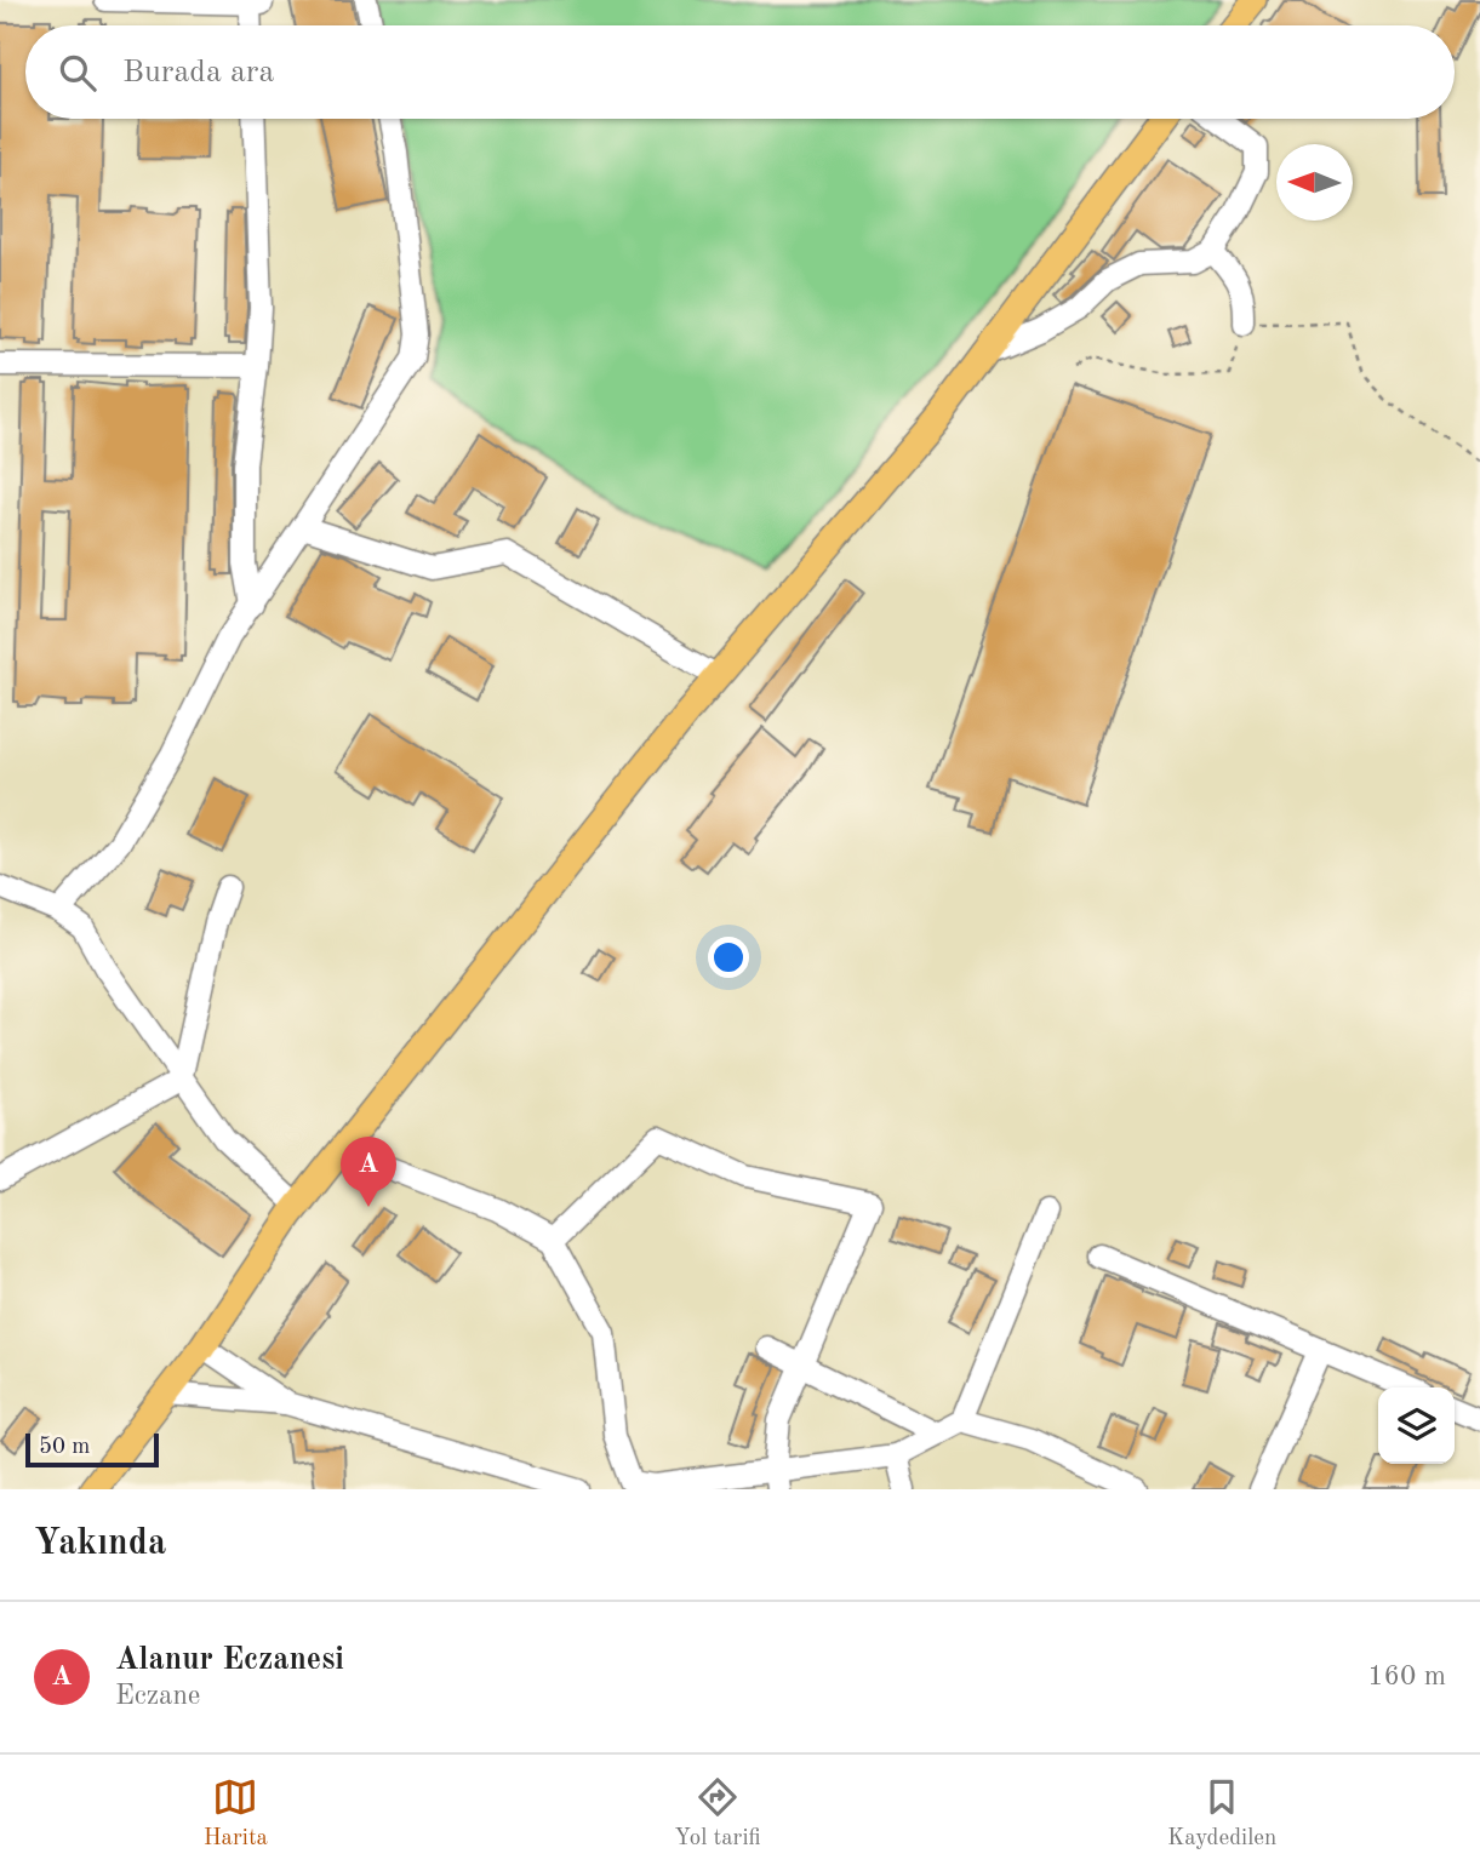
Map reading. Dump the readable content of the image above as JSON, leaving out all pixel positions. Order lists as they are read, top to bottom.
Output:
{
  "scale_bar": "50 m",
  "north": "left",
  "page": {
    "search": "Burada ara",
    "pins": "A",
    "scale": "50 m",
    "heading": "Yakında",
    "list": [
      {
        "mark": "A",
        "name": "Alanur Eczanesi",
        "note": "Eczane",
        "value": "160 m"
      }
    ],
    "nav": ["Harita", "Yol tarifi", "Kaydedilen"]
  }
}
